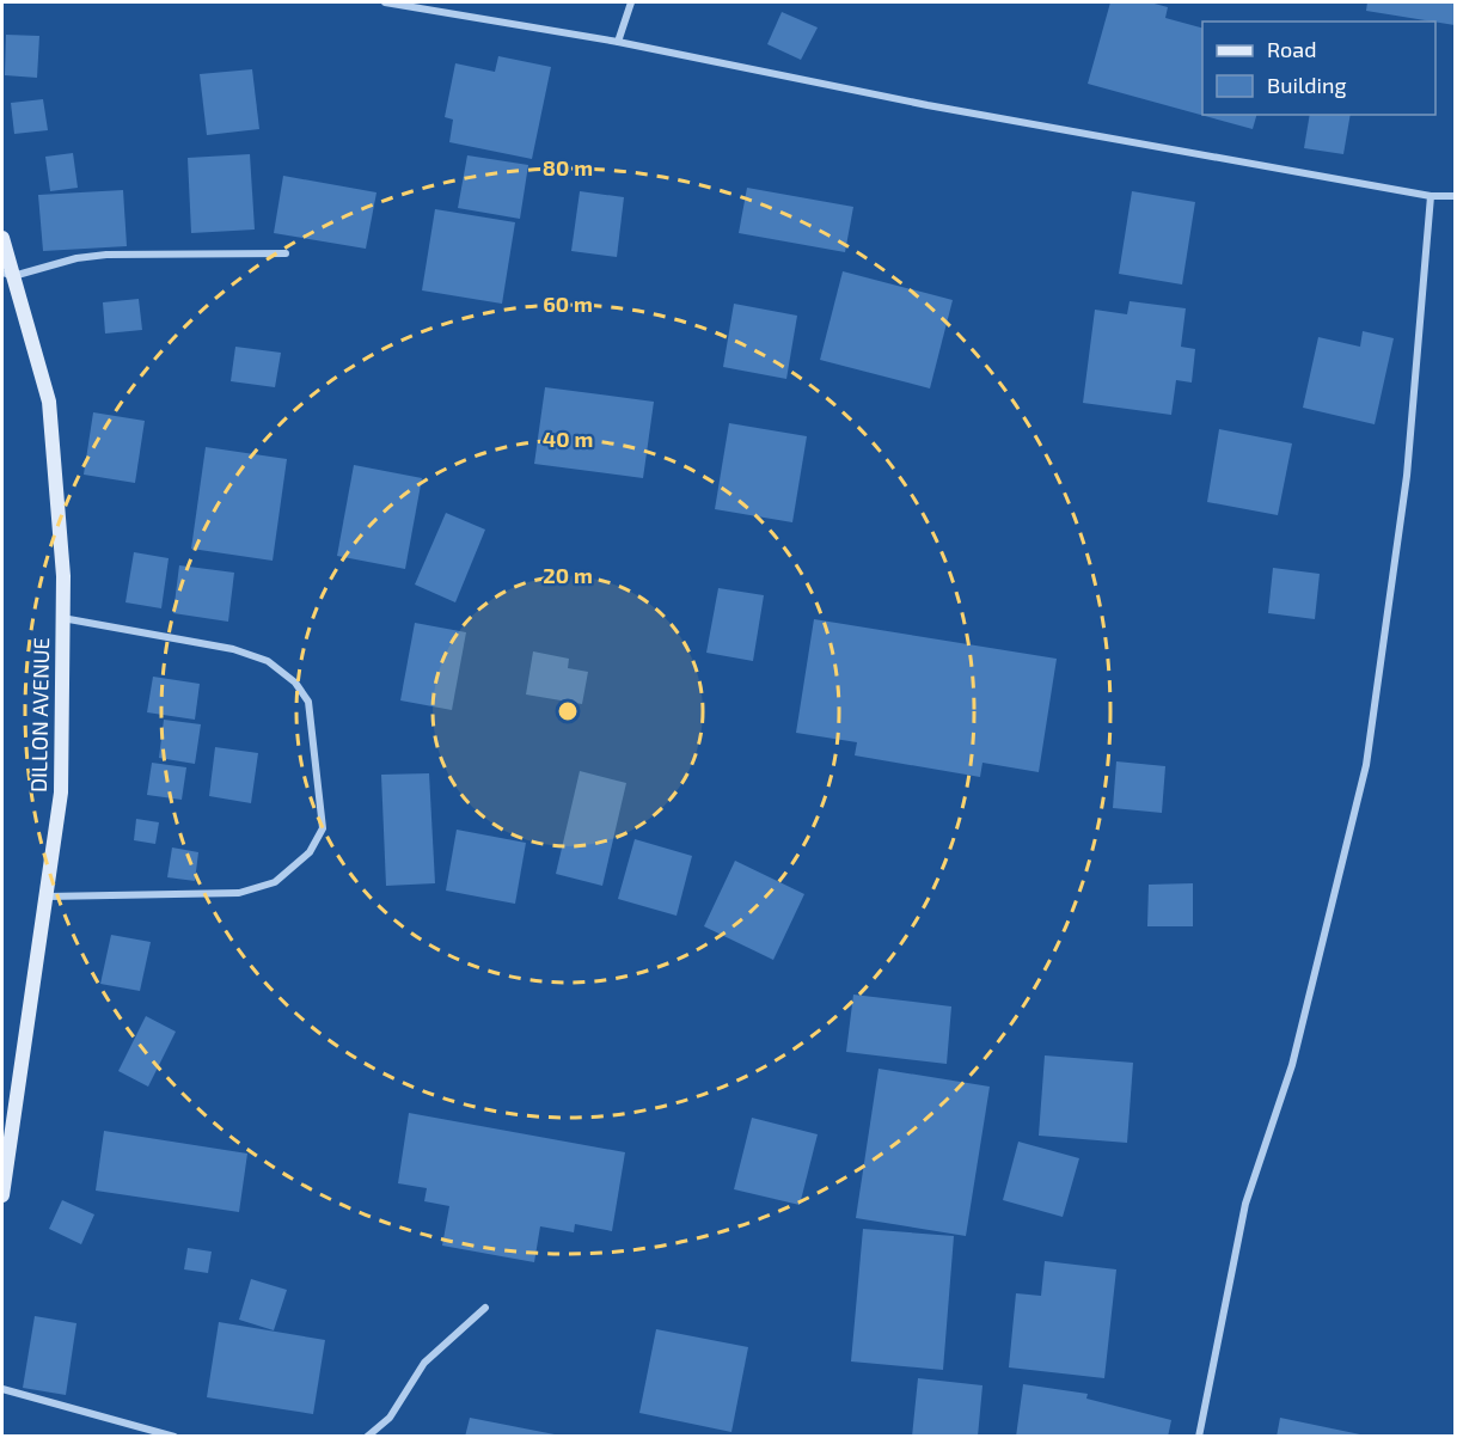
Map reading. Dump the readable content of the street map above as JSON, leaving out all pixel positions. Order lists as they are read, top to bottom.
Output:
{
  "streets": {
    "street": ["DILLON AVENUE"]
  },
  "legend": ["Road", "Building"],
  "rings": [
    "80 m",
    "60 m",
    "40 m",
    "20 m"
  ]
}
